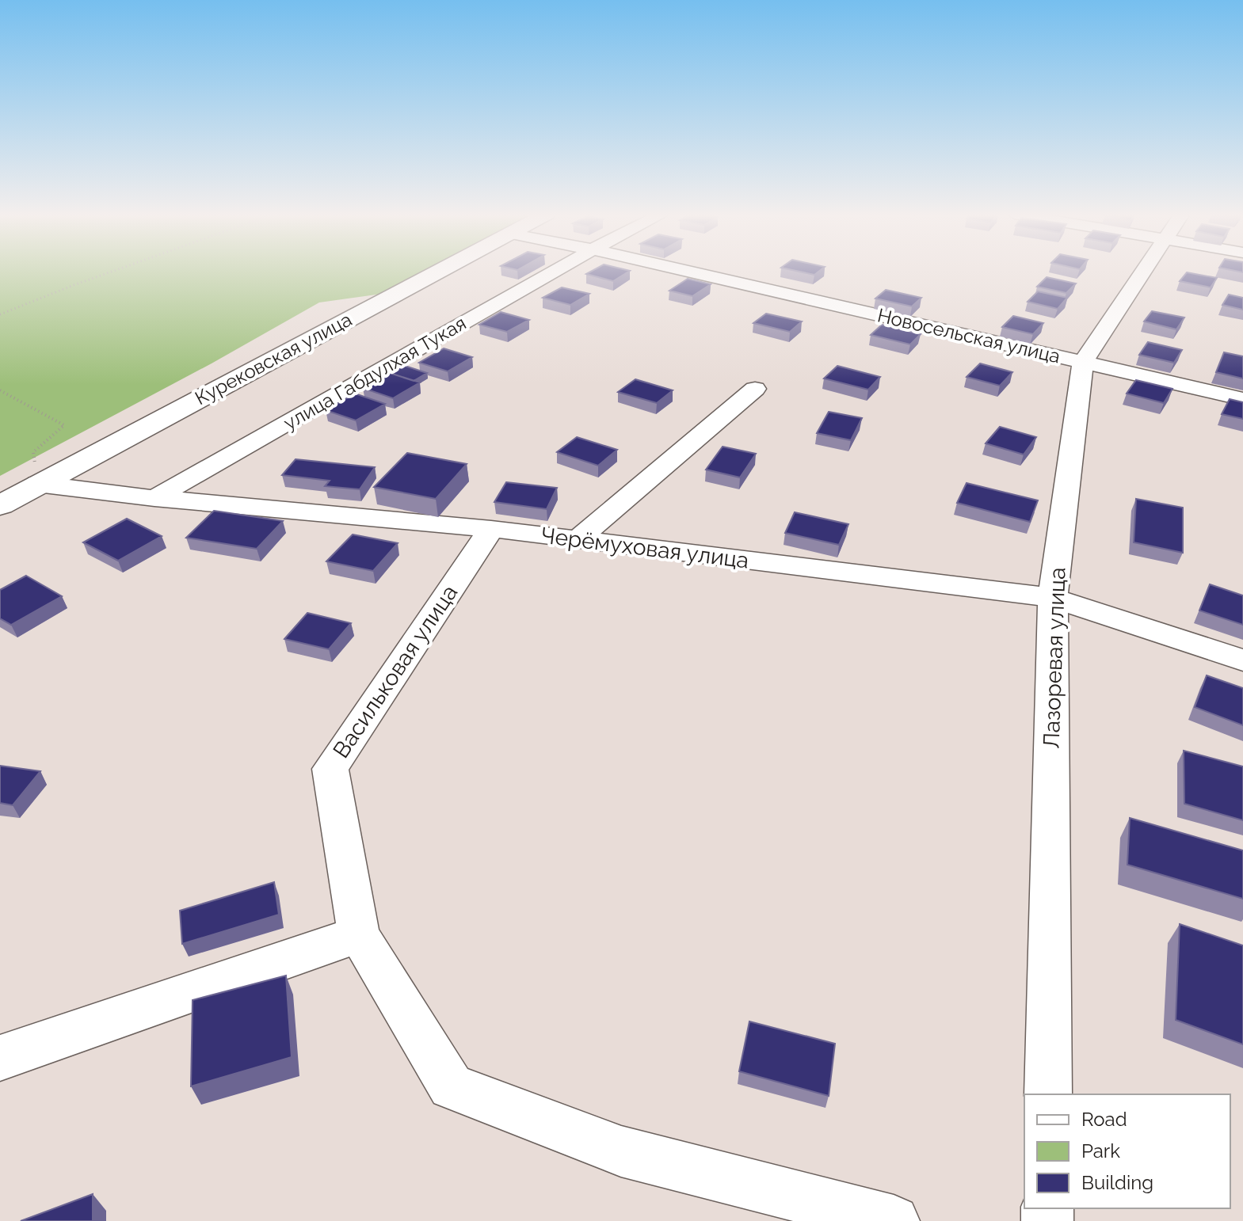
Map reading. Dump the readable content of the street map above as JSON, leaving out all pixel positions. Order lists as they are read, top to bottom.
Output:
{
  "streets": {
    "street": [
      "Новосельская улица",
      "Курековская улица",
      "улица Габдулхая Тукая",
      "Черёмуховая улица",
      "Лазоревая улица",
      "Васильковая улица"
    ]
  },
  "crossings": [
    ["Новосельская улица", "Лазоревая улица"],
    ["Курековская улица", "Черёмуховая улица"],
    ["улица Габдулхая Тукая", "Черёмуховая улица"],
    ["Черёмуховая улица", "Лазоревая улица"],
    ["Черёмуховая улица", "Васильковая улица"]
  ],
  "legend": ["Road", "Park", "Building"]
}
